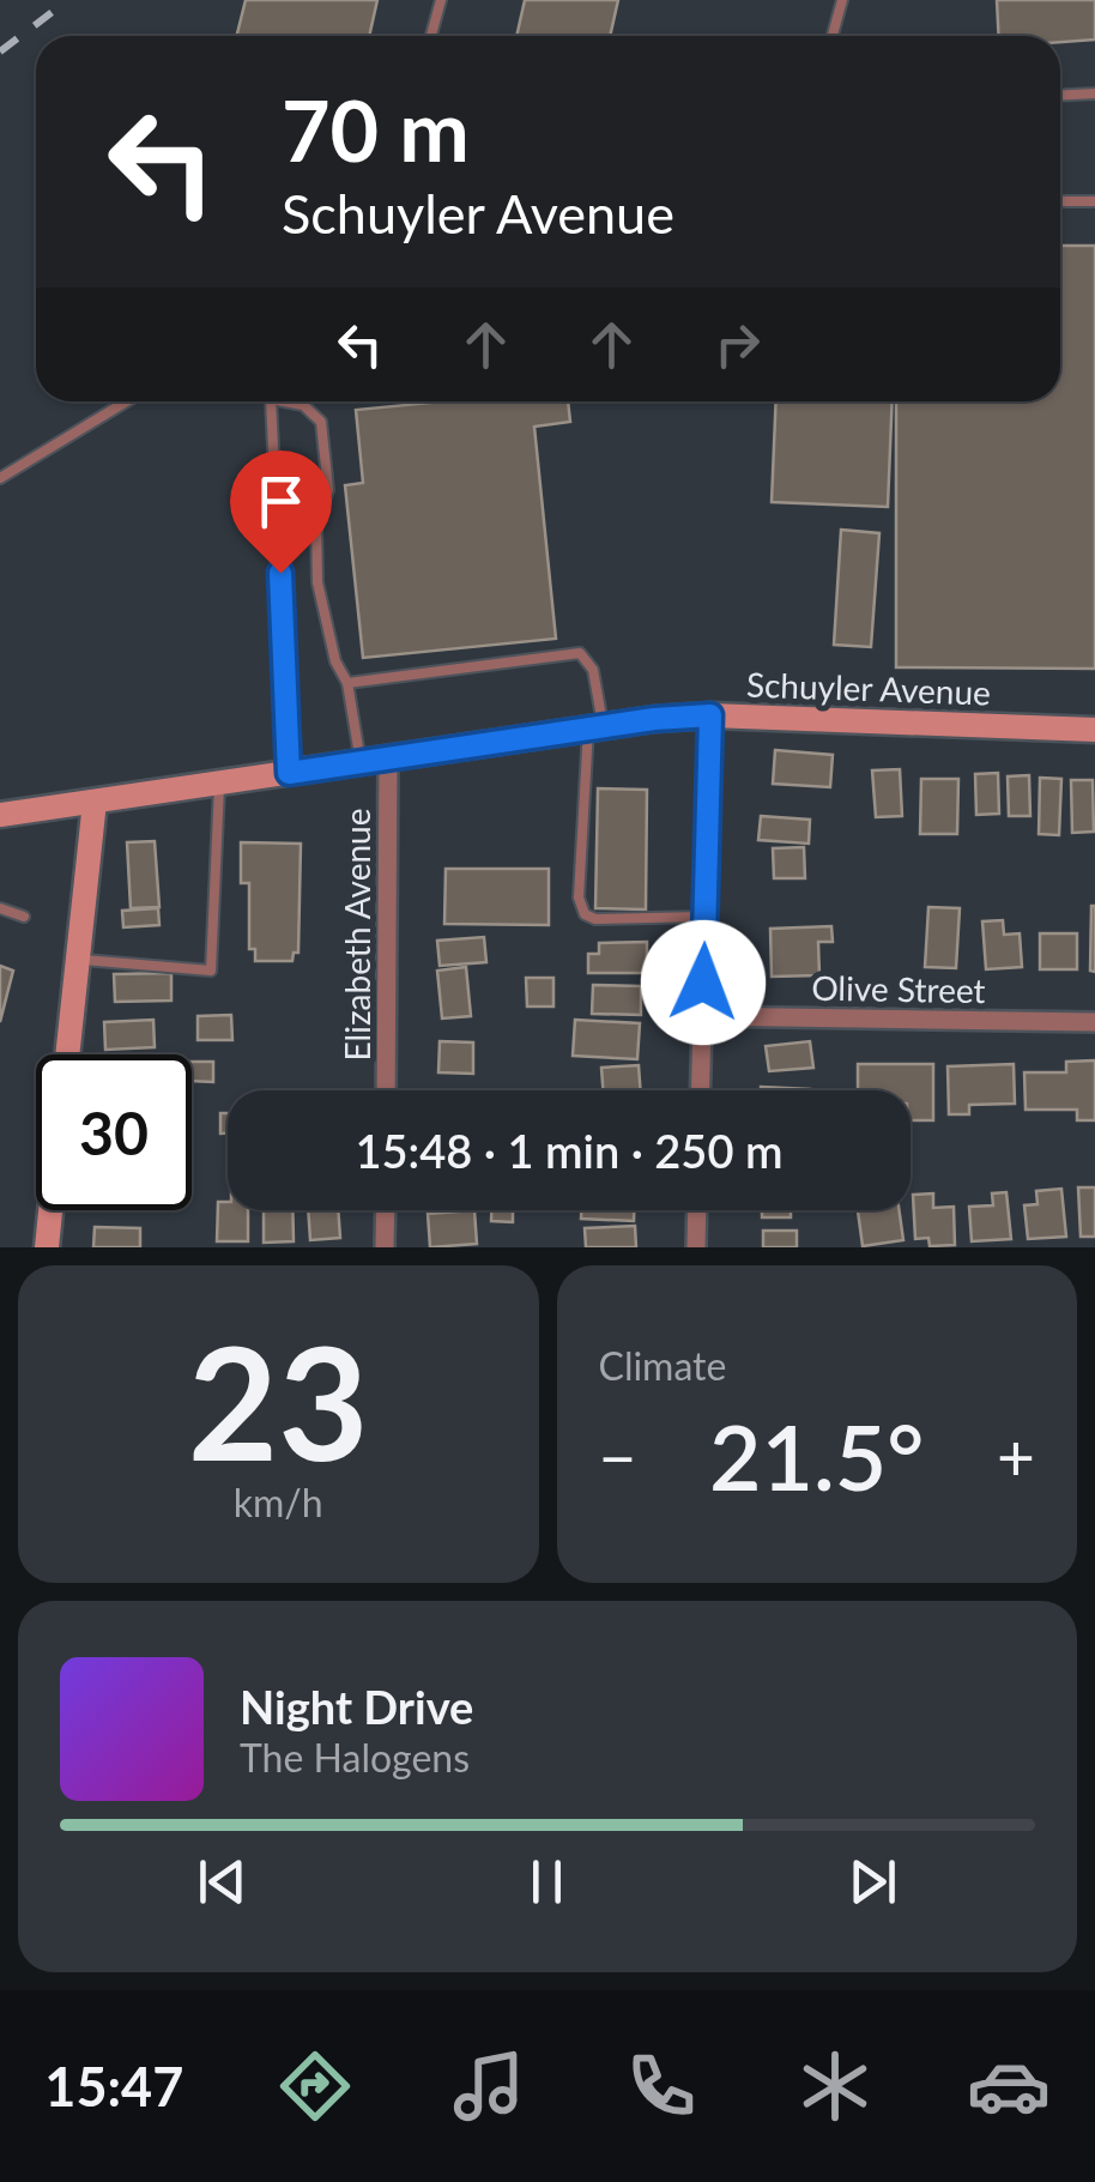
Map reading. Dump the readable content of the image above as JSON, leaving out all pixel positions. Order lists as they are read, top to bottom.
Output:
{
  "streets": {
    "street": ["Schuyler Avenue", "Elizabeth Avenue", "Olive Street"]
  },
  "crossings": [
    ["Schuyler Avenue", "Elizabeth Avenue"]
  ],
  "page": {
    "turn": ["70 m", "Schuyler Avenue"],
    "limit": "30",
    "trip": "15:48 · 1 min · 250 m",
    "tile": [
      ["23", "km/h"],
      "Climate"
    ],
    "heat": ["−", "21.5°", "+"],
    "song": ["Night Drive", "The Halogens"],
    "tabs": "15:47"
  }
}
